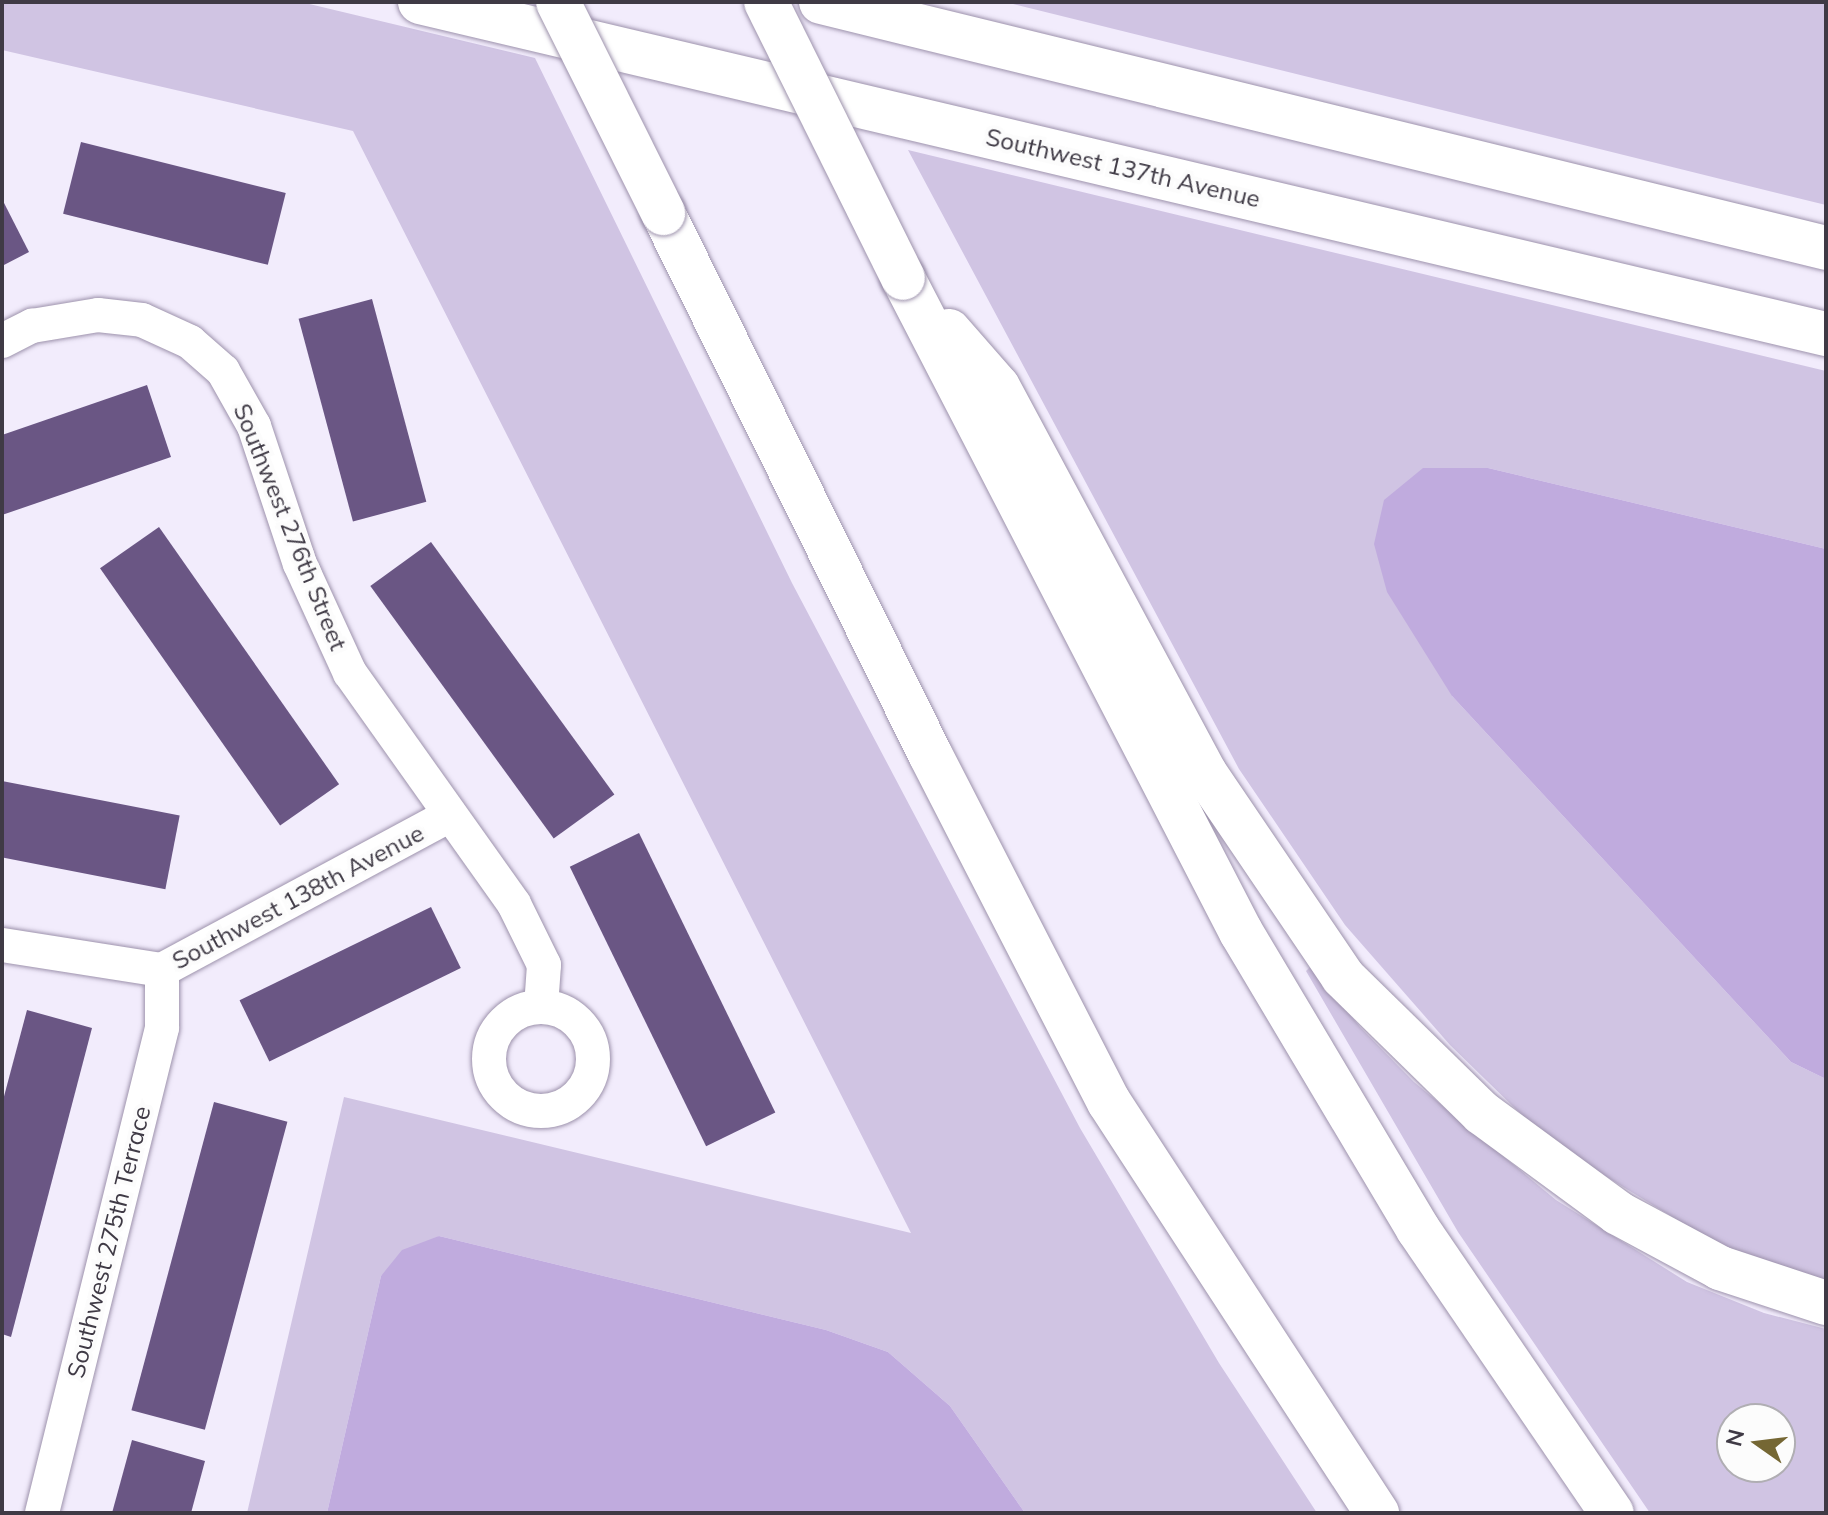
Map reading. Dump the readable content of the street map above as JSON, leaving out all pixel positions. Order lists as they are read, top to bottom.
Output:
{
  "streets": {
    "main road": ["Southwest 137th Avenue"],
    "street": ["Southwest 276th Street", "Southwest 138th Avenue", "Southwest 275th Terrace"]
  },
  "crossings": [
    ["Southwest 276th Street", "Southwest 138th Avenue"],
    ["Southwest 138th Avenue", "Southwest 275th Terrace"]
  ],
  "north": "left"
}
